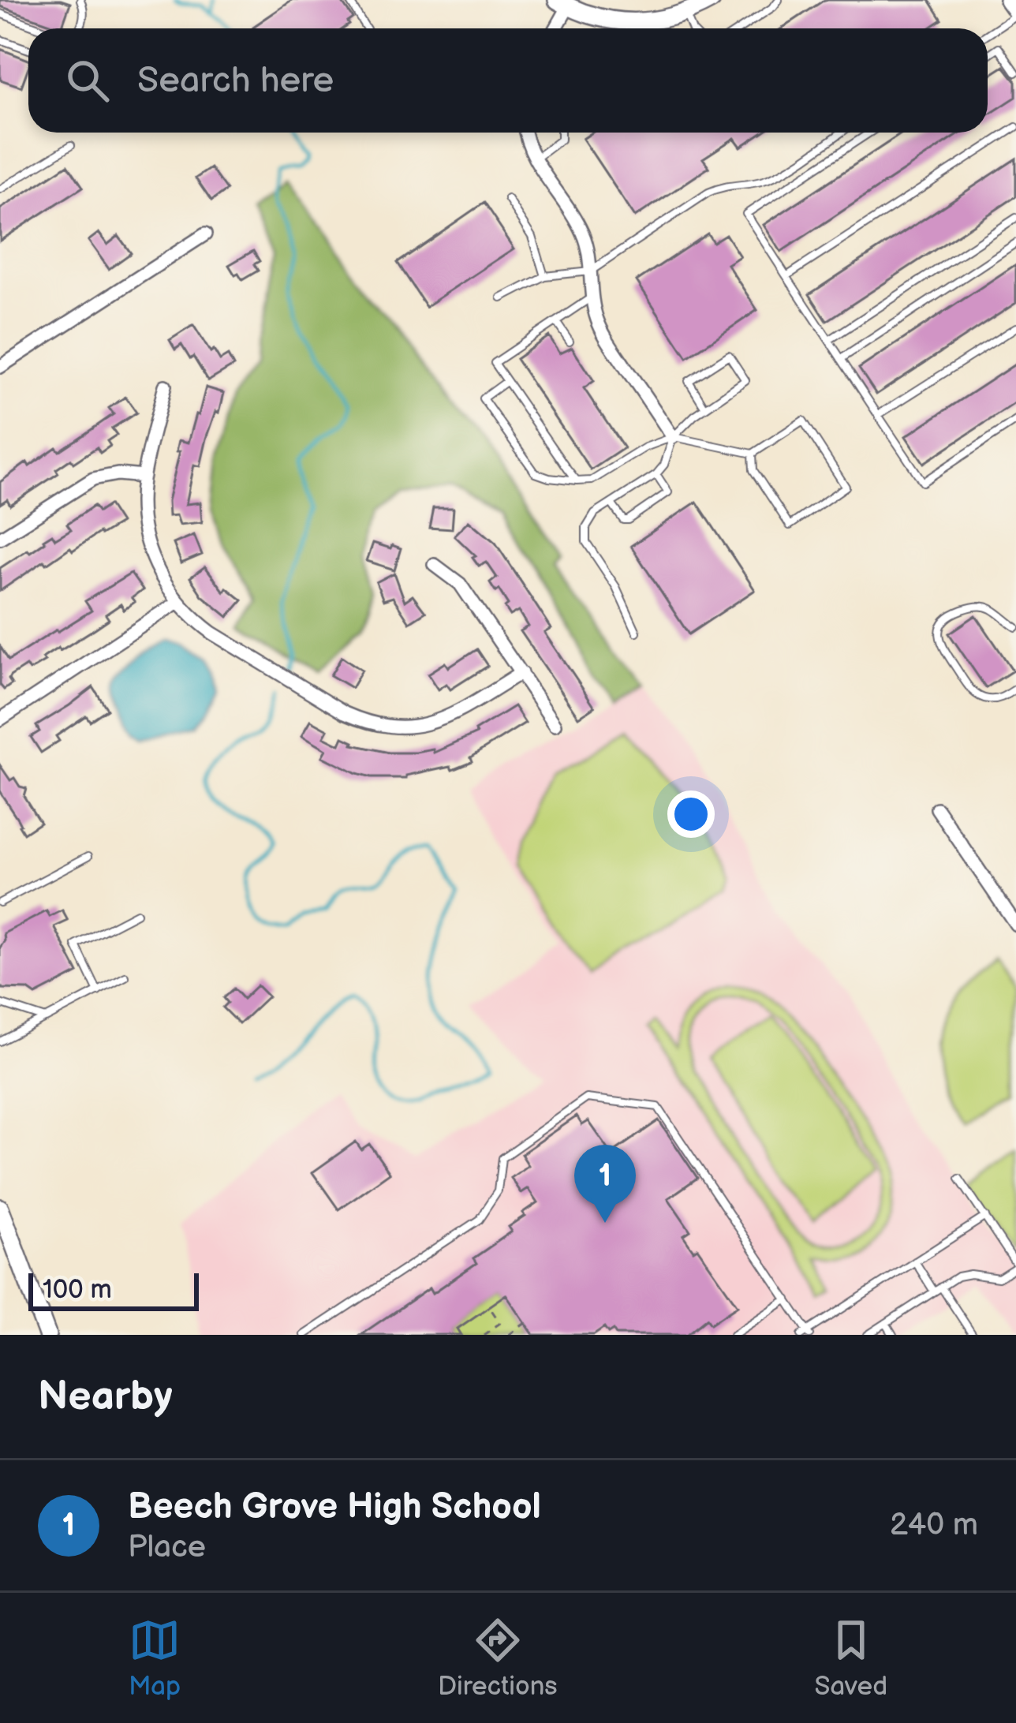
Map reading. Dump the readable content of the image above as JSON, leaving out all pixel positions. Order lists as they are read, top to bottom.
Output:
{
  "scale_bar": "100 m",
  "page": {
    "search": "Search here",
    "pins": "1",
    "scale": "100 m",
    "heading": "Nearby",
    "list": [
      {
        "mark": "1",
        "name": "Beech Grove High School",
        "note": "Place",
        "value": "240 m"
      }
    ],
    "nav": ["Map", "Directions", "Saved"]
  }
}
